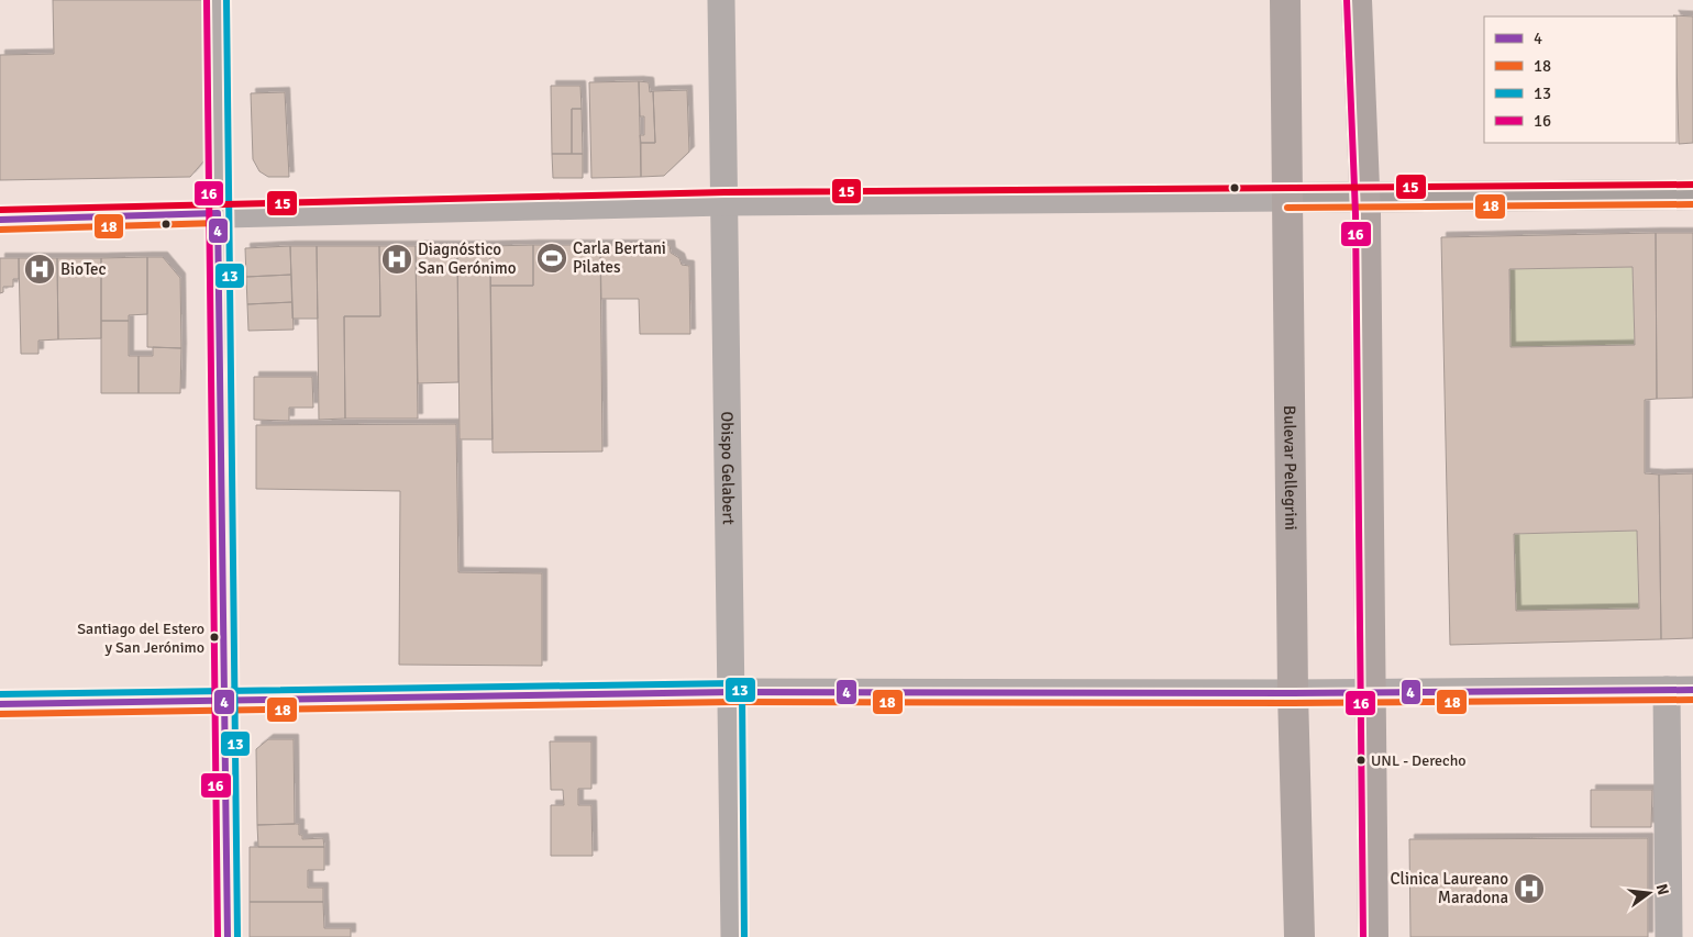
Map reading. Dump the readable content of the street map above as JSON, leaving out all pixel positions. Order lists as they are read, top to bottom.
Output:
{
  "streets": {
    "main road": ["Bulevar Pellegrini"],
    "street": ["Obispo Gelabert"]
  },
  "places": {
    "sports": ["Carla Bertani Pilates"],
    "hospital": ["Diagnóstico San Gerónimo", "BioTec", "Clinica Laureano Maradona"],
    "other": ["Santiago del Estero y San Jerónimo", "UNL - Derecho"]
  },
  "lines": [
    "transit line 13",
    "transit line 16",
    "transit line 15",
    "transit line 18",
    "transit line 4"
  ],
  "legend": [
    "4",
    "18",
    "13",
    "16"
  ],
  "north": "right"
}
